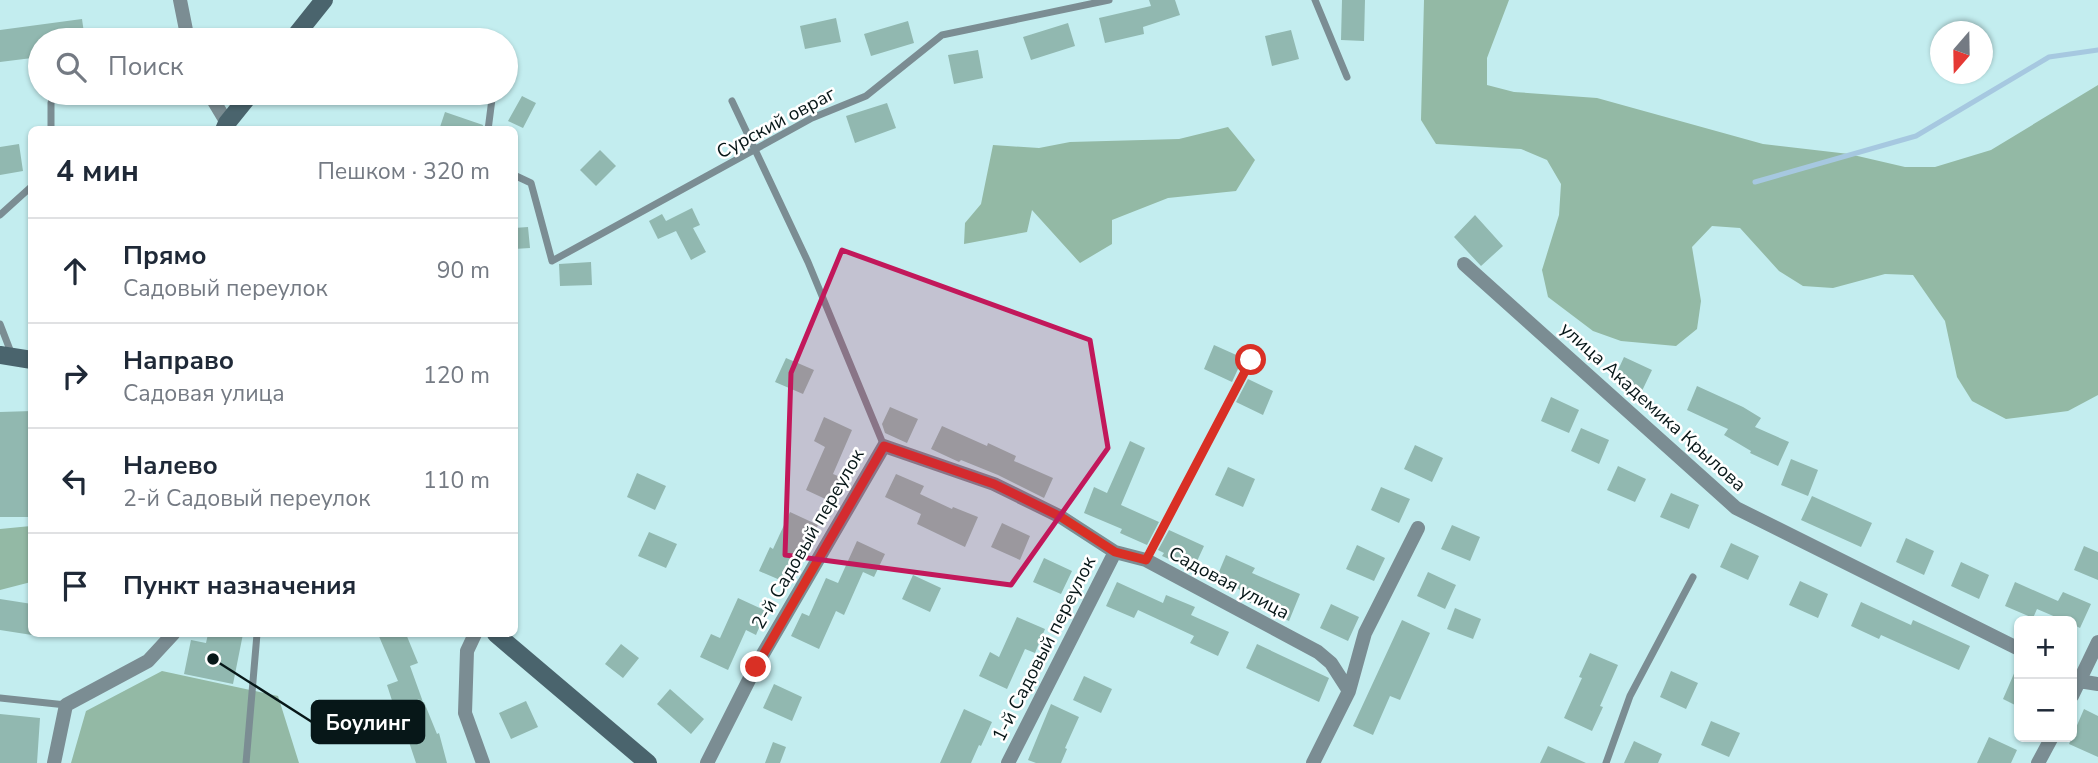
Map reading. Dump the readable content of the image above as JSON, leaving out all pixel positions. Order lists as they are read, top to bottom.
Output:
{
  "streets": {
    "street": [
      "улица Академика Крылова",
      "2-й Садовый переулок",
      "Садовая улица",
      "1-й Садовый переулок"
    ],
    "lane": ["Сурский овраг"]
  },
  "crossings": [
    ["2-й Садовый переулок", "Садовая улица"],
    ["Садовая улица", "1-й Садовый переулок"]
  ],
  "places": ["Боулинг"],
  "north": "bottom",
  "page": {
    "search": "Поиск",
    "heading": ["4 мин", "Пешком · 320 m"],
    "list": [
      ["Прямо", "Садовый переулок", "90 m"],
      ["Направо", "Садовая улица", "120 m"],
      ["Налево", "2-й Садовый переулок", "110 m"],
      "Пункт назначения"
    ],
    "map_buttons": ["+", "−"]
  }
}
